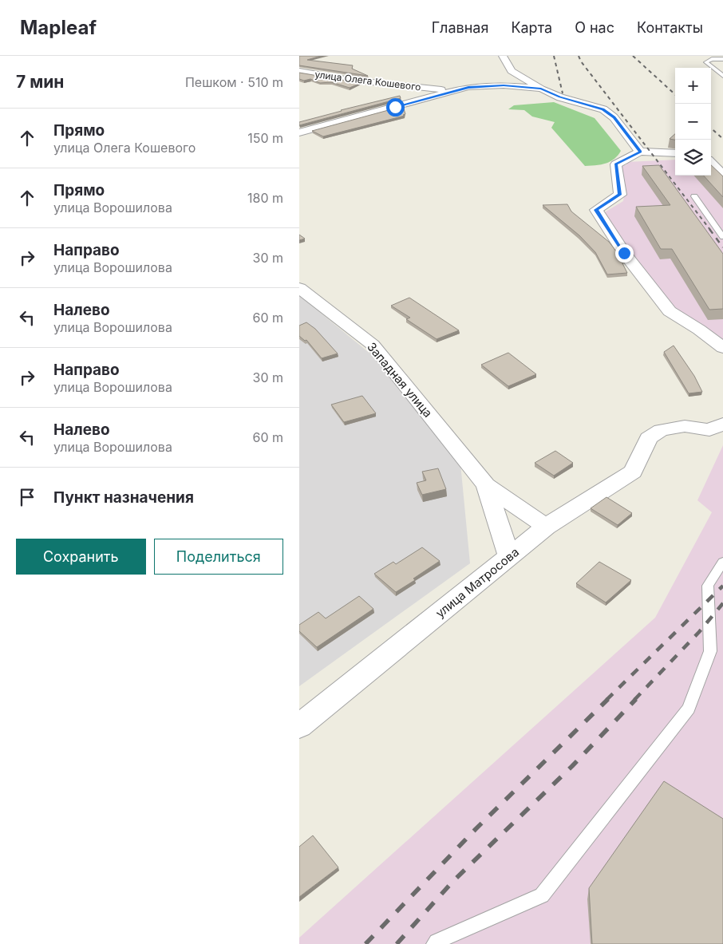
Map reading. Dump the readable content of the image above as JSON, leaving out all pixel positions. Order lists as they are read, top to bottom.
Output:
{
  "streets": {
    "street": ["улица Олега Кошевого", "Западная улица", "улица Матросова"]
  },
  "page": {
    "header": "Mapleaf",
    "nav": [
      "Главная",
      "Карта",
      "О нас",
      "Контакты"
    ],
    "heading": ["7 мин", "Пешком · 510 m"],
    "map_buttons": ["+", "−"],
    "list": [
      ["Прямо", "улица Олега Кошевого", "150 m"],
      ["Прямо", "улица Ворошилова", "180 m"],
      ["Направо", "улица Ворошилова", "30 m"],
      ["Налево", "улица Ворошилова", "60 m"],
      ["Направо", "улица Ворошилова", "30 m"],
      ["Налево", "улица Ворошилова", "60 m"],
      "Пункт назначения"
    ],
    "buttons": ["Сохранить", "Поделиться"]
  }
}
